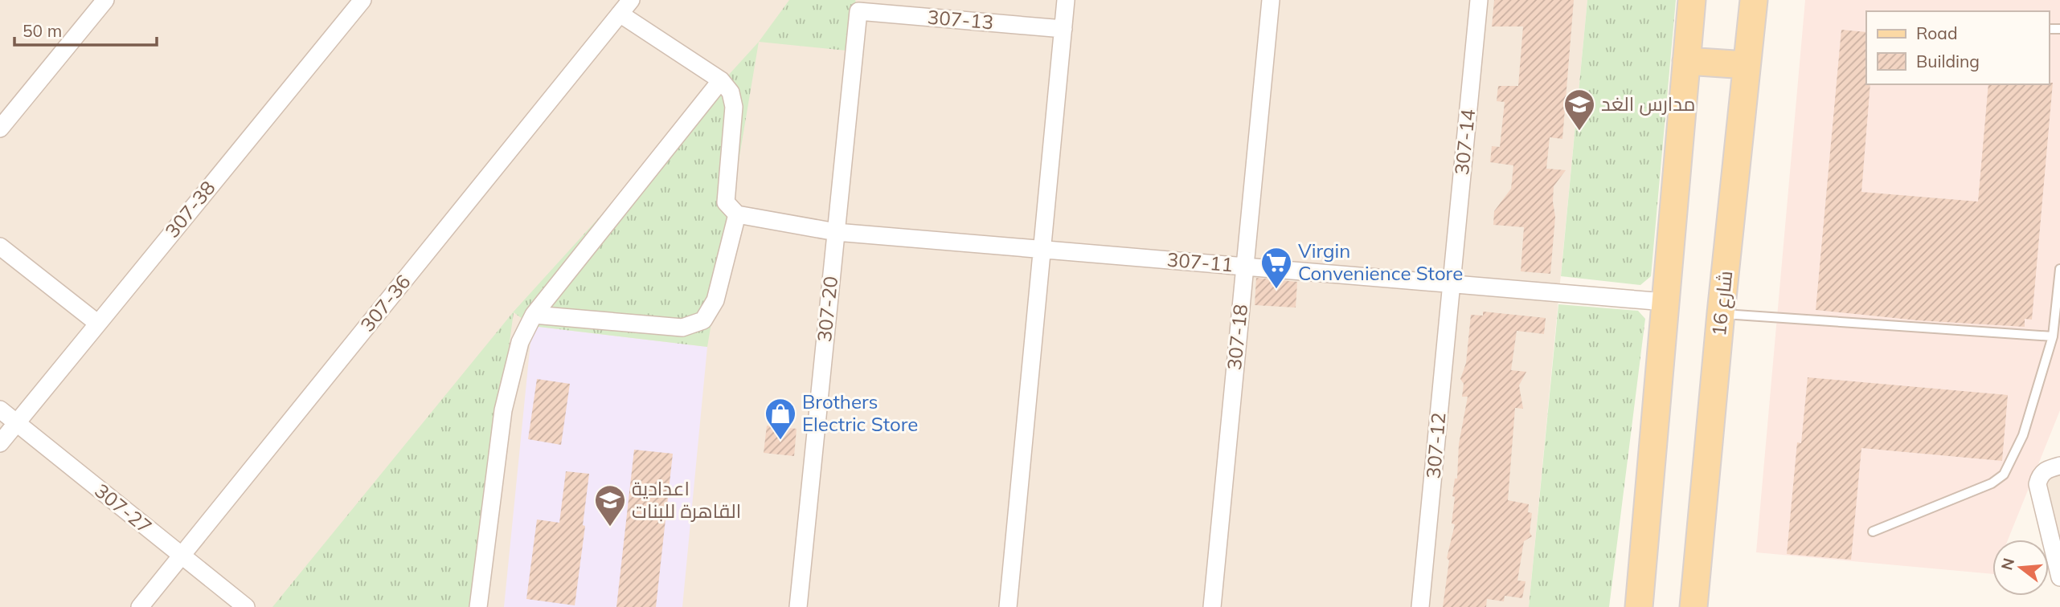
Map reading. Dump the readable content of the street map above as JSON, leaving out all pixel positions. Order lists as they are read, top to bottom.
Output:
{
  "streets": {
    "main road": ["شارع 16"],
    "street": [
      "307-13",
      "307-14",
      "307-38",
      "307-11",
      "307-36",
      "307-20",
      "307-18",
      "307-12",
      "307-27"
    ]
  },
  "crossings": [
    ["307-13", "307-20"],
    ["307-14", "307-11"],
    ["307-14", "307-12"],
    ["307-38", "307-27"],
    ["307-11", "307-20"],
    ["307-11", "307-18"],
    ["307-11", "307-12"],
    ["307-36", "307-27"]
  ],
  "places": {
    "school or university": ["مدارس الغد", "اعدادية القاهرة للبنات"],
    "supermarket": ["Virgin Convenience Store"],
    "shop": ["Brothers Electric Store"]
  },
  "legend": ["Road", "Building"],
  "scale_bar": "50 m",
  "north": "left"
}
